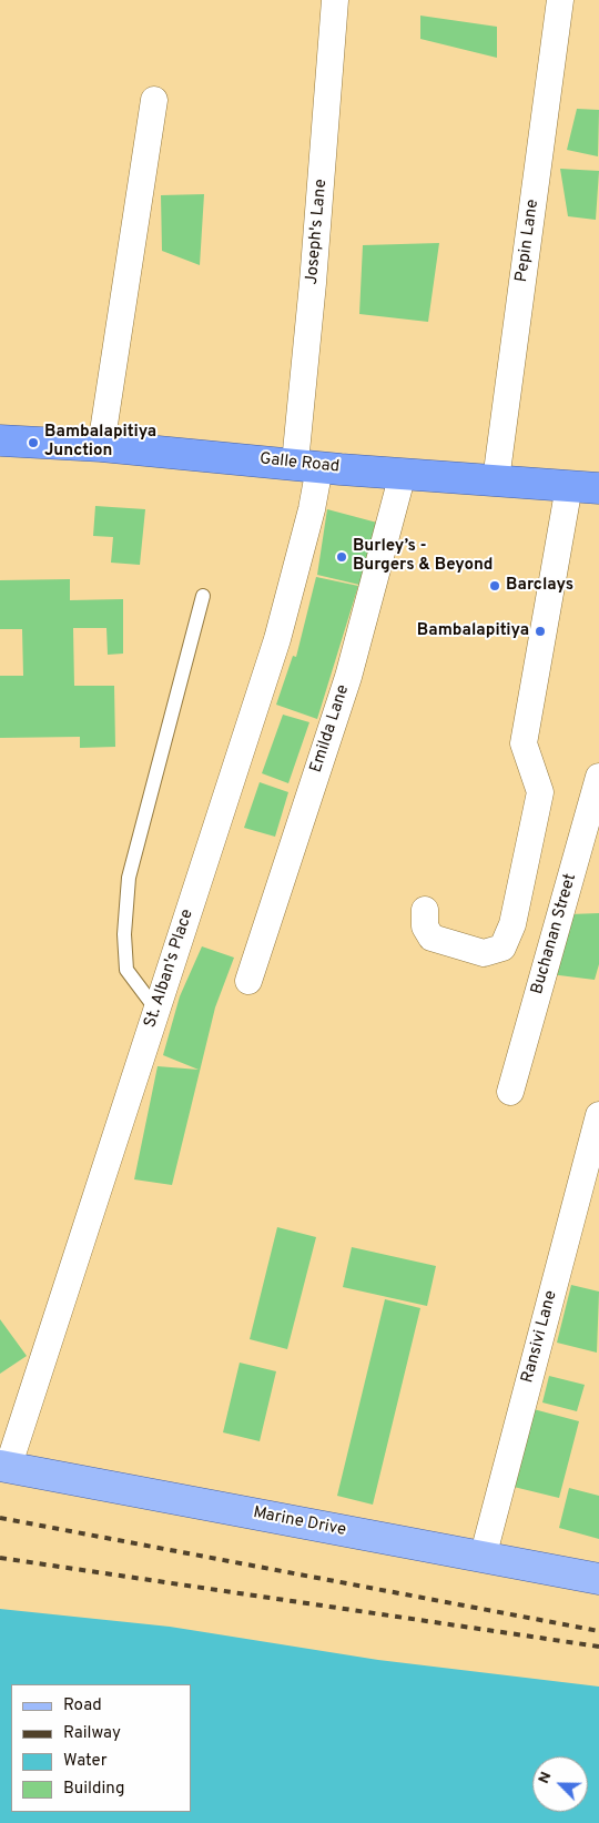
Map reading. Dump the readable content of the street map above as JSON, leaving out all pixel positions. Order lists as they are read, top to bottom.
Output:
{
  "streets": {
    "highway": ["Galle Road"],
    "main road": ["Marine Drive"],
    "street": [
      "Joseph's Lane",
      "Pepin Lane",
      "Emilda Lane",
      "Buchanan Street",
      "St. Alban's Place",
      "Ransivi Lane"
    ]
  },
  "crossings": [
    ["Joseph's Lane", "Galle Road"],
    ["Joseph's Lane", "St. Alban's Place"],
    ["Pepin Lane", "Galle Road"],
    ["Galle Road", "Emilda Lane"],
    ["Galle Road", "St. Alban's Place"],
    ["St. Alban's Place", "Marine Drive"],
    ["Ransivi Lane", "Marine Drive"]
  ],
  "places": [
    "Bambalapitiya Junction",
    "Burley’s - Burgers & Beyond",
    "Barclays",
    "Bambalapitiya"
  ],
  "legend": [
    "Road",
    "Railway",
    "Water",
    "Building"
  ],
  "north": "top left"
}
